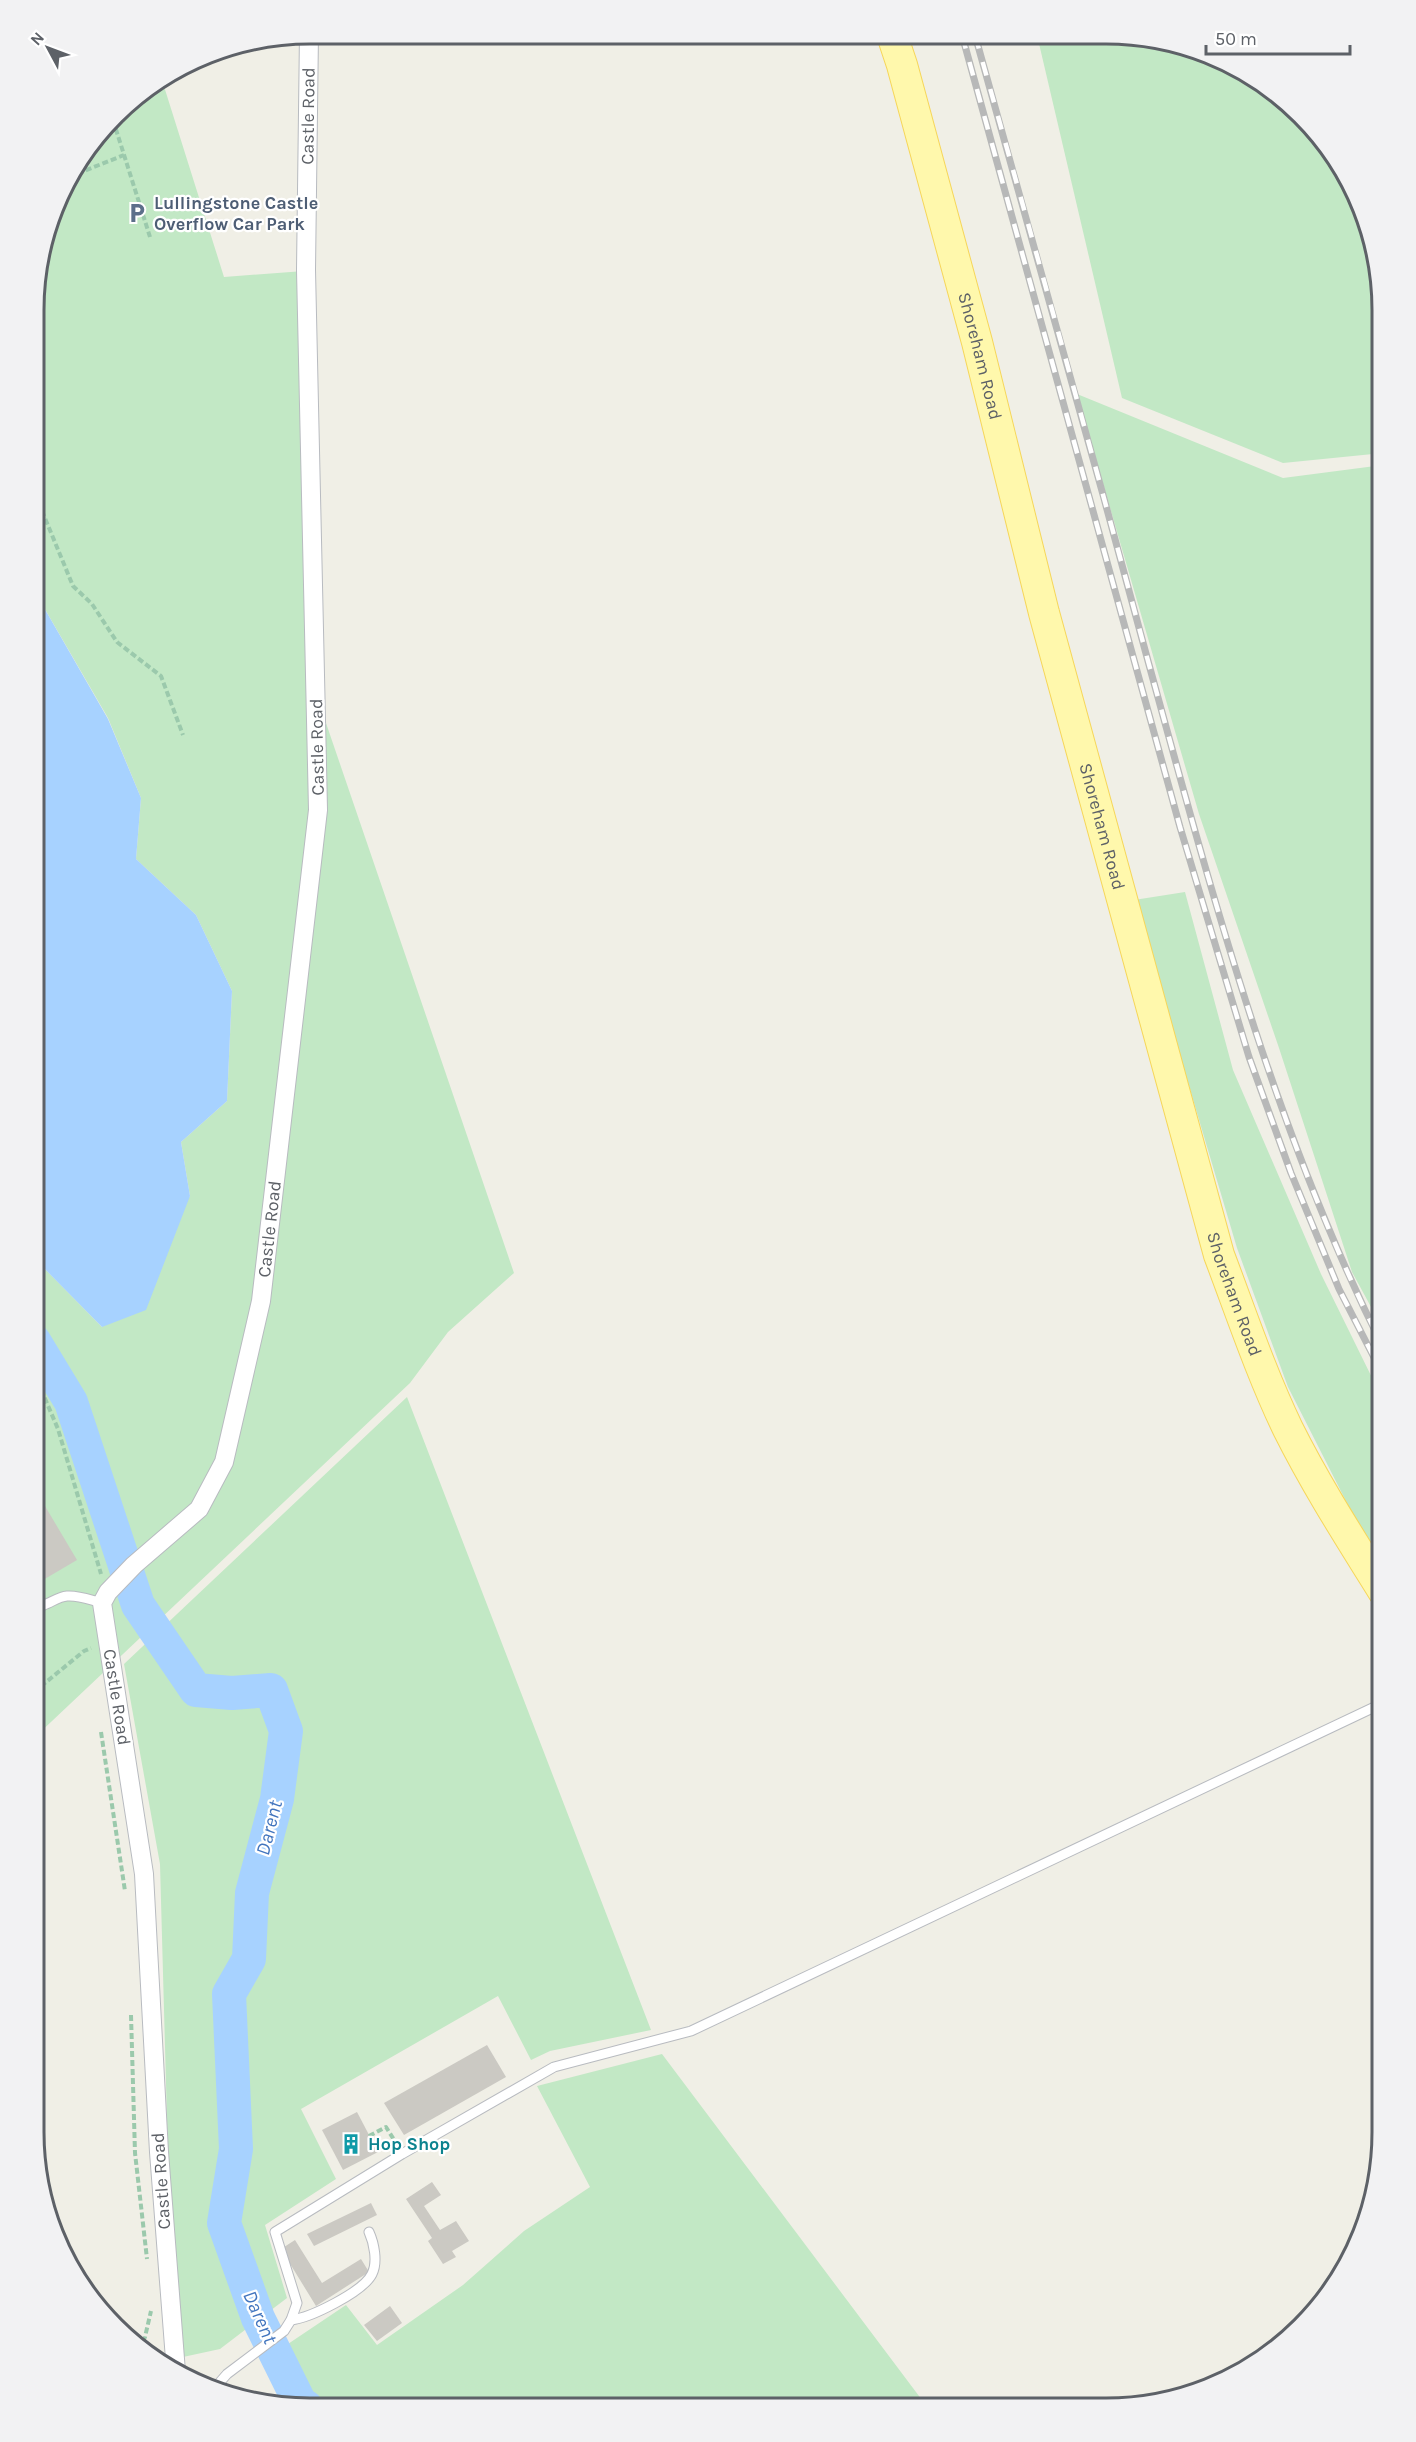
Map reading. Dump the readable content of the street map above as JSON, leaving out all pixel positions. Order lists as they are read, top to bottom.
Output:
{
  "streets": {
    "main road": ["Shoreham Road"],
    "street": ["Castle Road"]
  },
  "water": ["Darent"],
  "places": {
    "parking": ["Lullingstone Castle Overflow Car Park"],
    "building": ["Hop Shop"]
  },
  "scale_bar": "50 m",
  "north": "top left"
}
